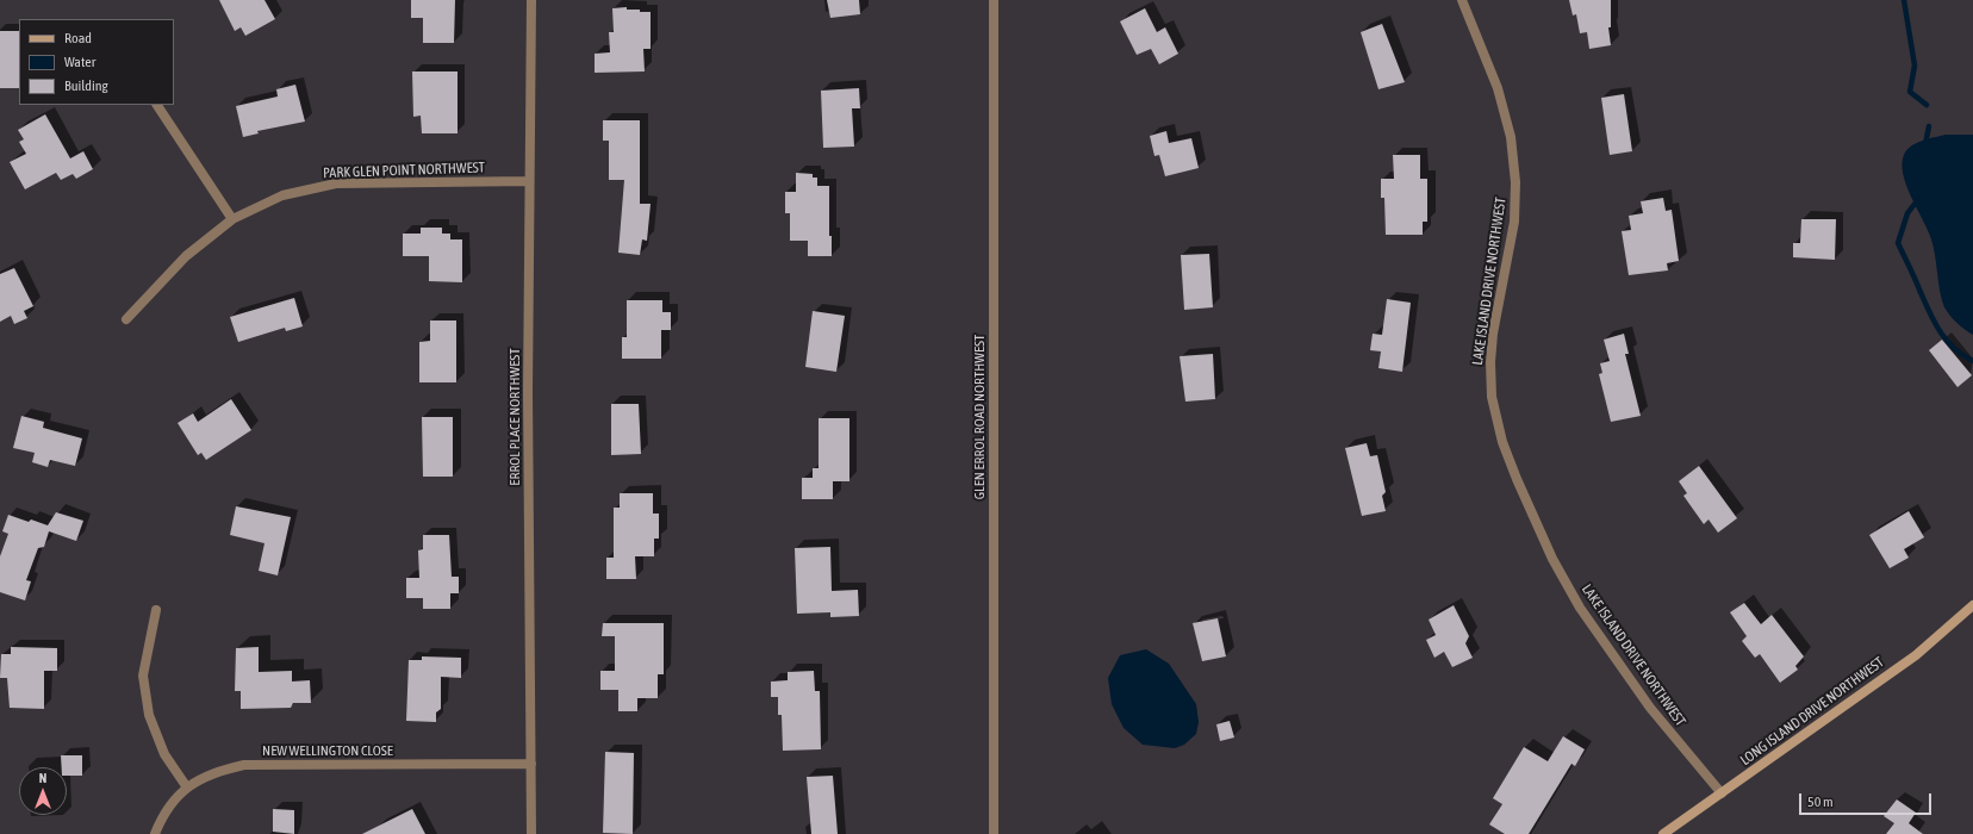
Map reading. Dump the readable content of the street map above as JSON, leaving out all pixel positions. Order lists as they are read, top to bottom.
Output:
{
  "streets": {
    "street": [
      "PARK GLEN POINT NORTHWEST",
      "LAKE ISLAND DRIVE NORTHWEST",
      "ERROL PLACE NORTHWEST",
      "GLEN ERROL ROAD NORTHWEST",
      "LONG ISLAND DRIVE NORTHWEST",
      "NEW WELLINGTON CLOSE"
    ]
  },
  "crossings": [
    ["PARK GLEN POINT NORTHWEST", "ERROL PLACE NORTHWEST"],
    ["LAKE ISLAND DRIVE NORTHWEST", "LONG ISLAND DRIVE NORTHWEST"],
    ["ERROL PLACE NORTHWEST", "NEW WELLINGTON CLOSE"]
  ],
  "legend": ["Road", "Water", "Building"],
  "scale_bar": "50 m",
  "north": "top"
}
